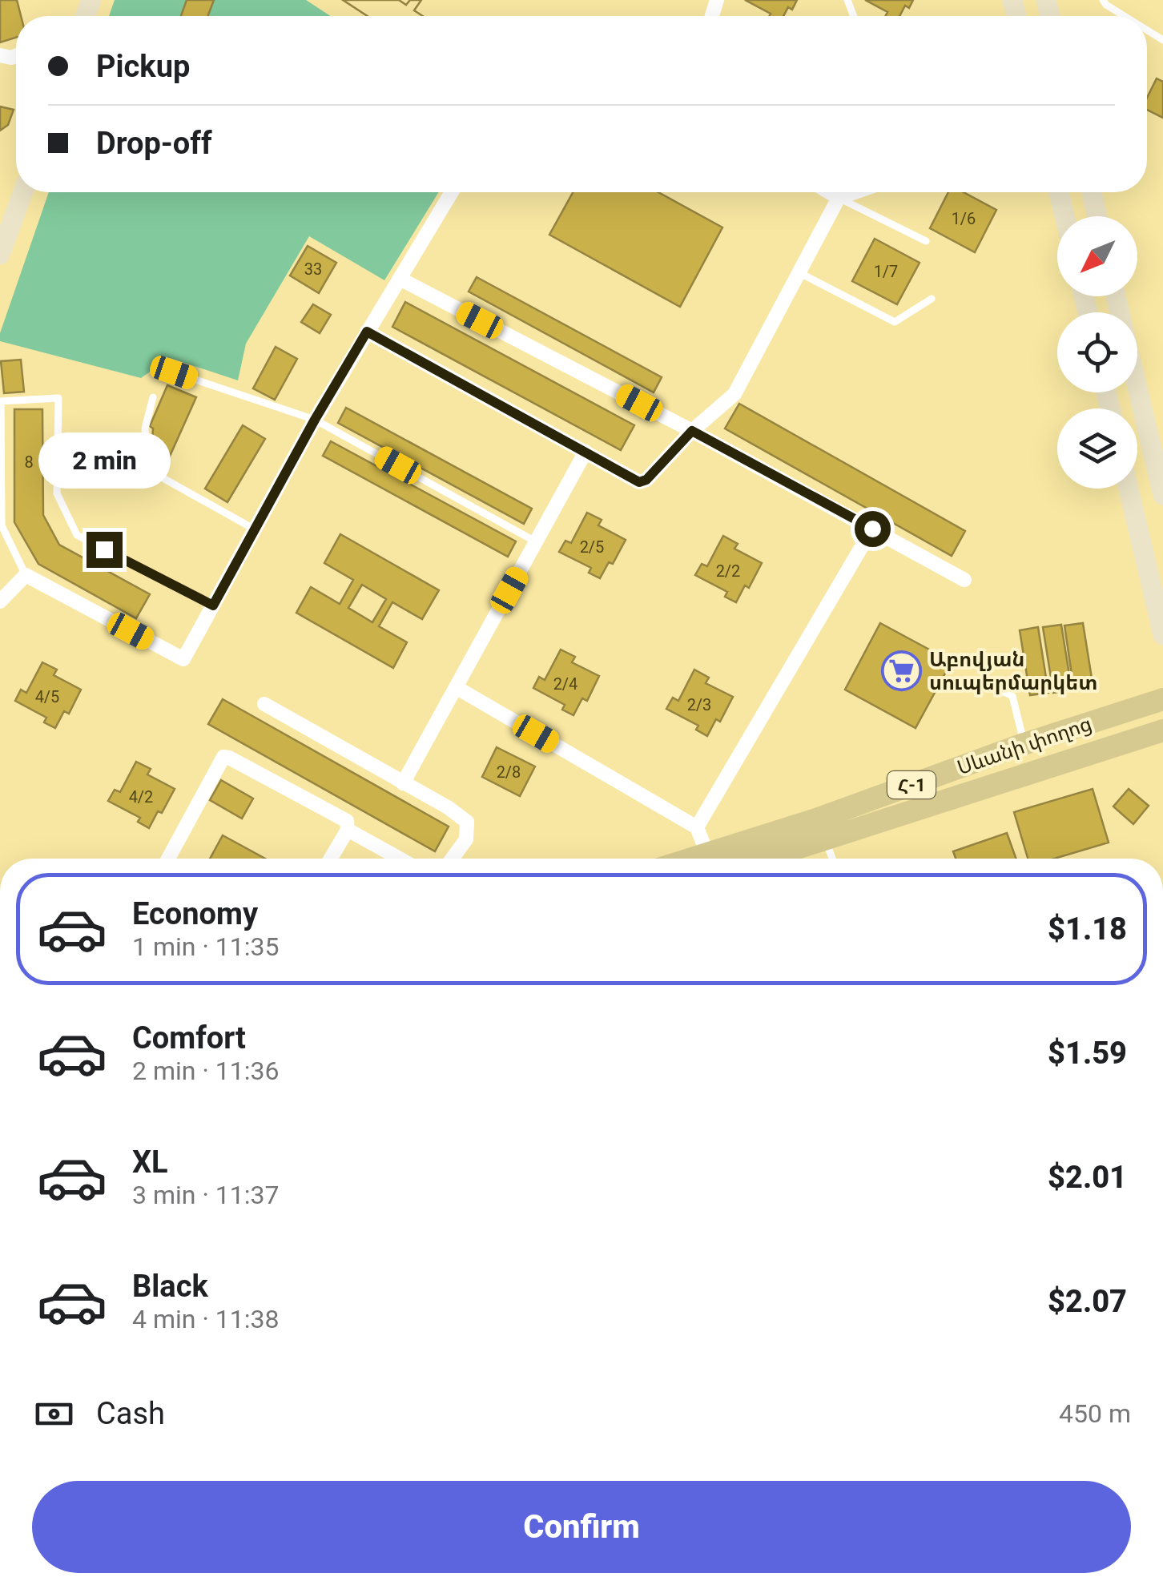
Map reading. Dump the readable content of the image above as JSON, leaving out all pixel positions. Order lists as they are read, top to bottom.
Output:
{
  "streets": {
    "main road": ["Սևանի փողոց", "Հ-1"]
  },
  "places": {
    "supermarket": ["Աբովյան սուպերմարկետ"]
  },
  "house_numbers": [
    "1/6",
    "33",
    "1/7",
    "8",
    "2/5",
    "2/2",
    "2/4",
    "4/5",
    "2/3",
    "2/8",
    "4/2"
  ],
  "north": "bottom left",
  "page": {
    "banner": ["Pickup", "Drop-off"],
    "bubble": "2 min",
    "list": [
      {
        "name": "Economy",
        "note": "1 min · 11:35",
        "value": "$1.18"
      },
      {
        "name": "Comfort",
        "note": "2 min · 11:36",
        "value": "$1.59"
      },
      {
        "name": "XL",
        "note": "3 min · 11:37",
        "value": "$2.01"
      },
      {
        "name": "Black",
        "note": "4 min · 11:38",
        "value": "$2.07"
      }
    ],
    "pay": ["Cash", "450 m"],
    "buttons": "Confirm"
  }
}
